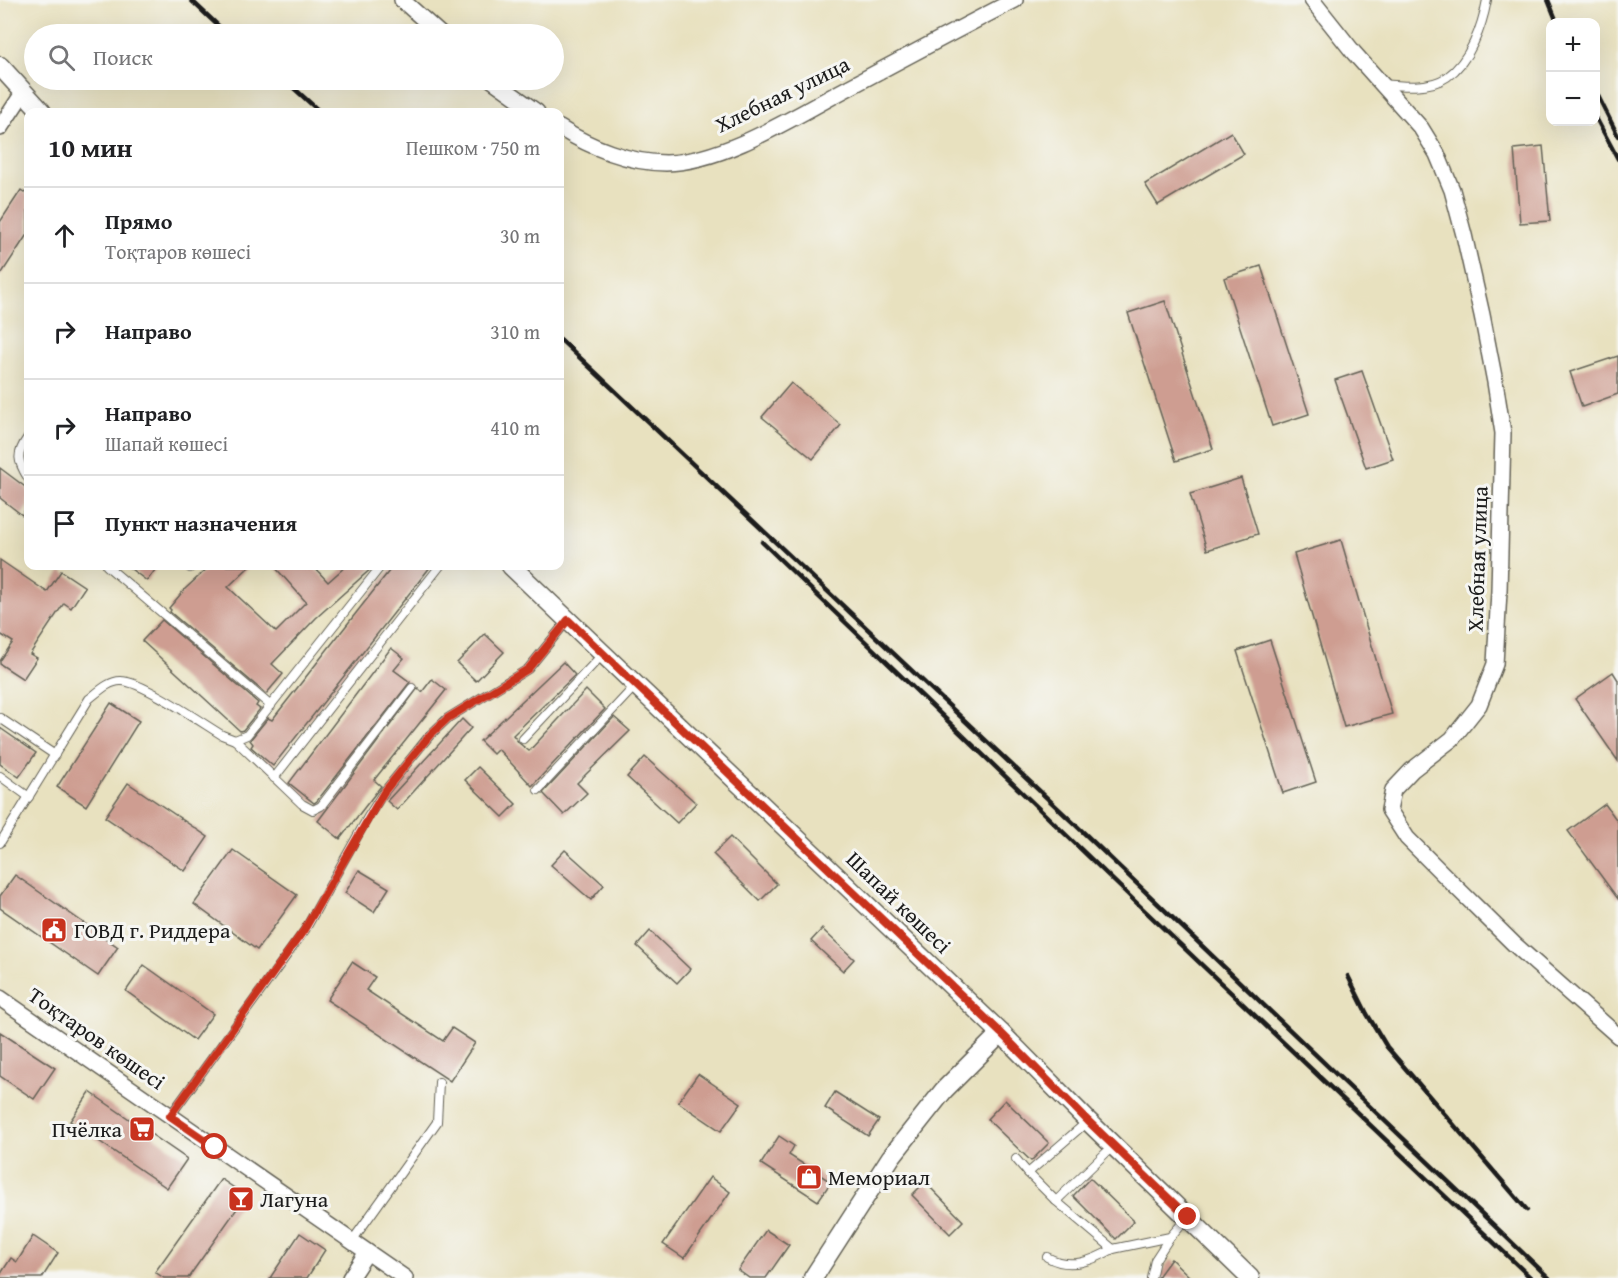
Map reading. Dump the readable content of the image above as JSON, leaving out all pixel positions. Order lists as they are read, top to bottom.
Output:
{
  "streets": {
    "street": ["Хлебная улица", "Шапай көшесі", "Тоқтаров көшесі"]
  },
  "places": {
    "public building": ["ГОВД г. Риддера"],
    "supermarket": ["Пчёлка"],
    "shop": ["Мемориал"],
    "bar": ["Лагуна"]
  },
  "page": {
    "map_buttons": ["+", "−"],
    "search": "Поиск",
    "heading": ["10 мин", "Пешком · 750 m"],
    "list": [
      ["Прямо", "Тоқтаров көшесі", "30 m"],
      ["Направо", "310 m"],
      ["Направо", "Шапай көшесі", "410 m"],
      "Пункт назначения"
    ]
  }
}
